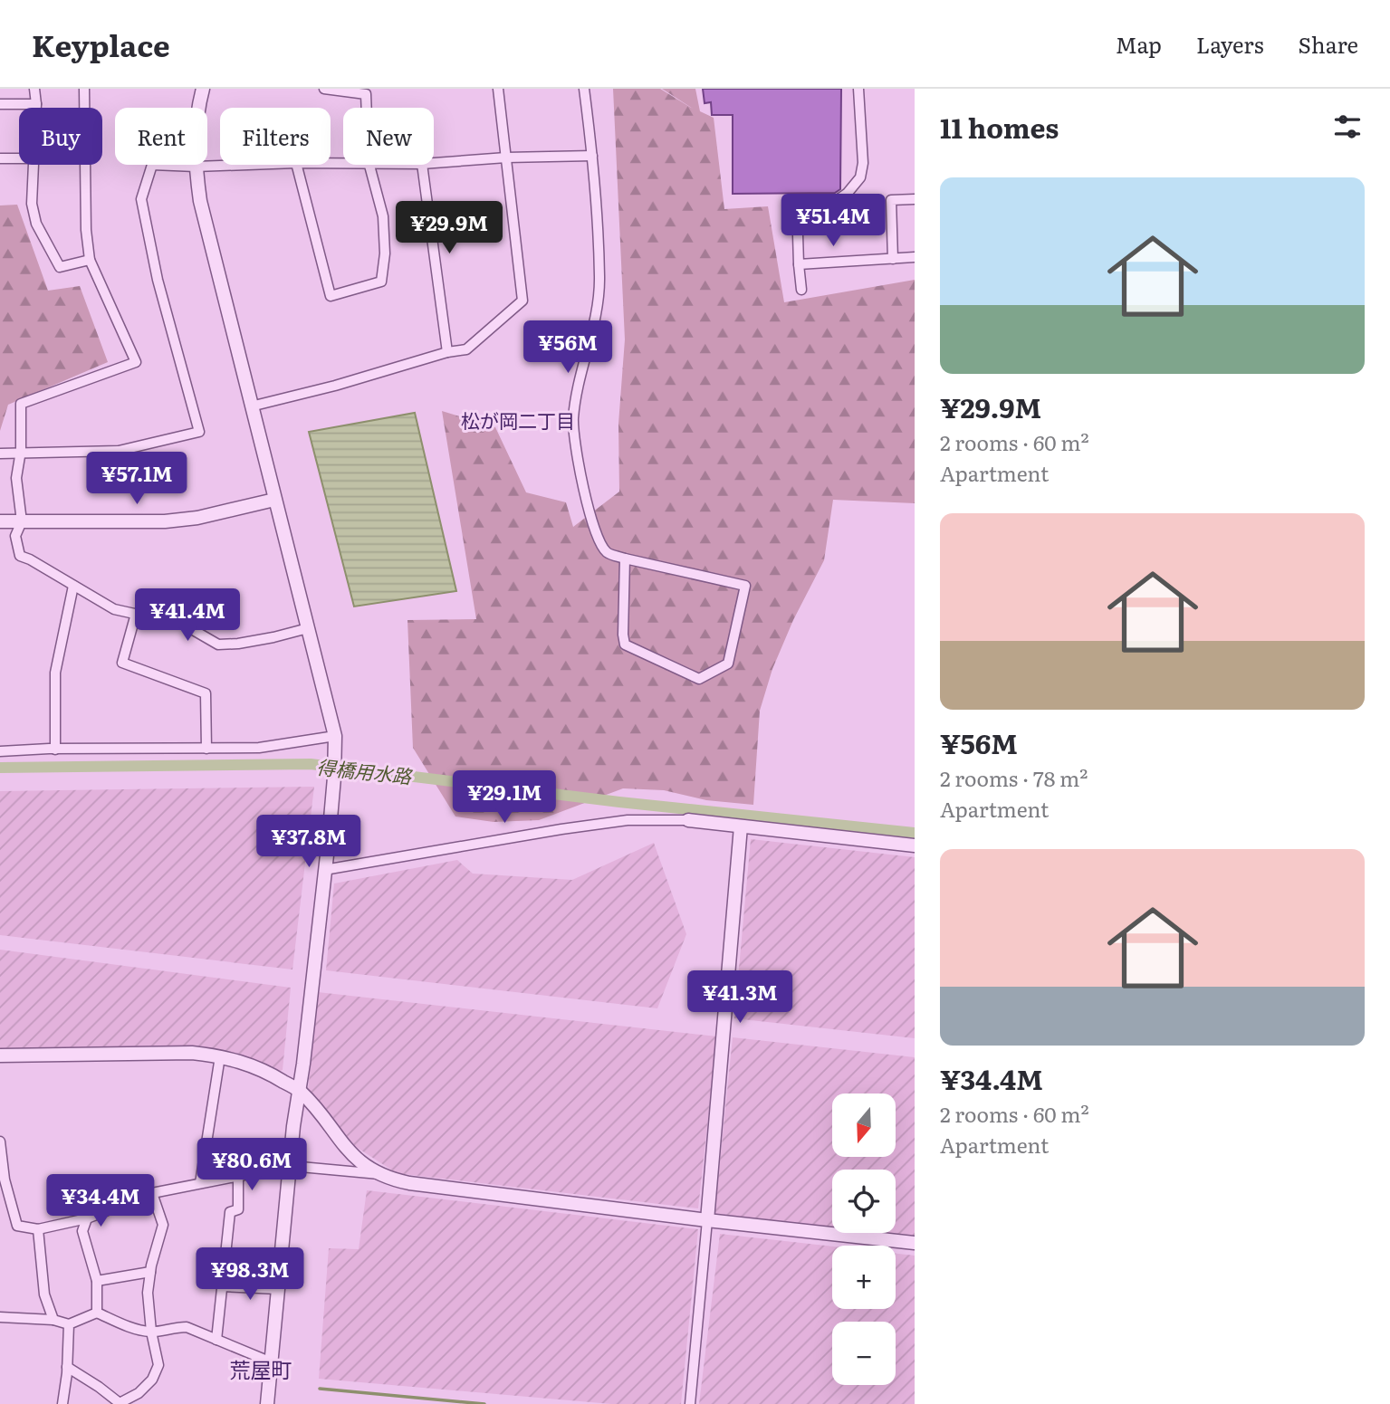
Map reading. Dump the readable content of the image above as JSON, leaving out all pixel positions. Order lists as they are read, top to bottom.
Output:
{
  "districts": ["松が岡二丁目", "荒屋町"],
  "water": ["得橋用水路"],
  "north": "bottom",
  "page": {
    "header": "Keyplace",
    "nav": ["Map", "Layers", "Share"],
    "heading": "11 homes",
    "chip": [
      "Buy",
      "Rent",
      "Filters",
      "New"
    ],
    "list": [
      {
        "name": "¥29.9M",
        "note": "2 rooms · 60 m² · Apartment"
      },
      {
        "name": "¥56M",
        "note": "2 rooms · 78 m² · Apartment"
      },
      {
        "name": "¥34.4M",
        "note": "2 rooms · 60 m² · Apartment"
      }
    ],
    "price": [
      "¥51.4M",
      "¥29.9M",
      "¥56M",
      "¥57.1M",
      "¥41.4M",
      "¥29.1M",
      "¥37.8M",
      "¥41.3M",
      "¥80.6M",
      "¥34.4M",
      "¥98.3M"
    ],
    "map_buttons": ["+", "−"]
  }
}
